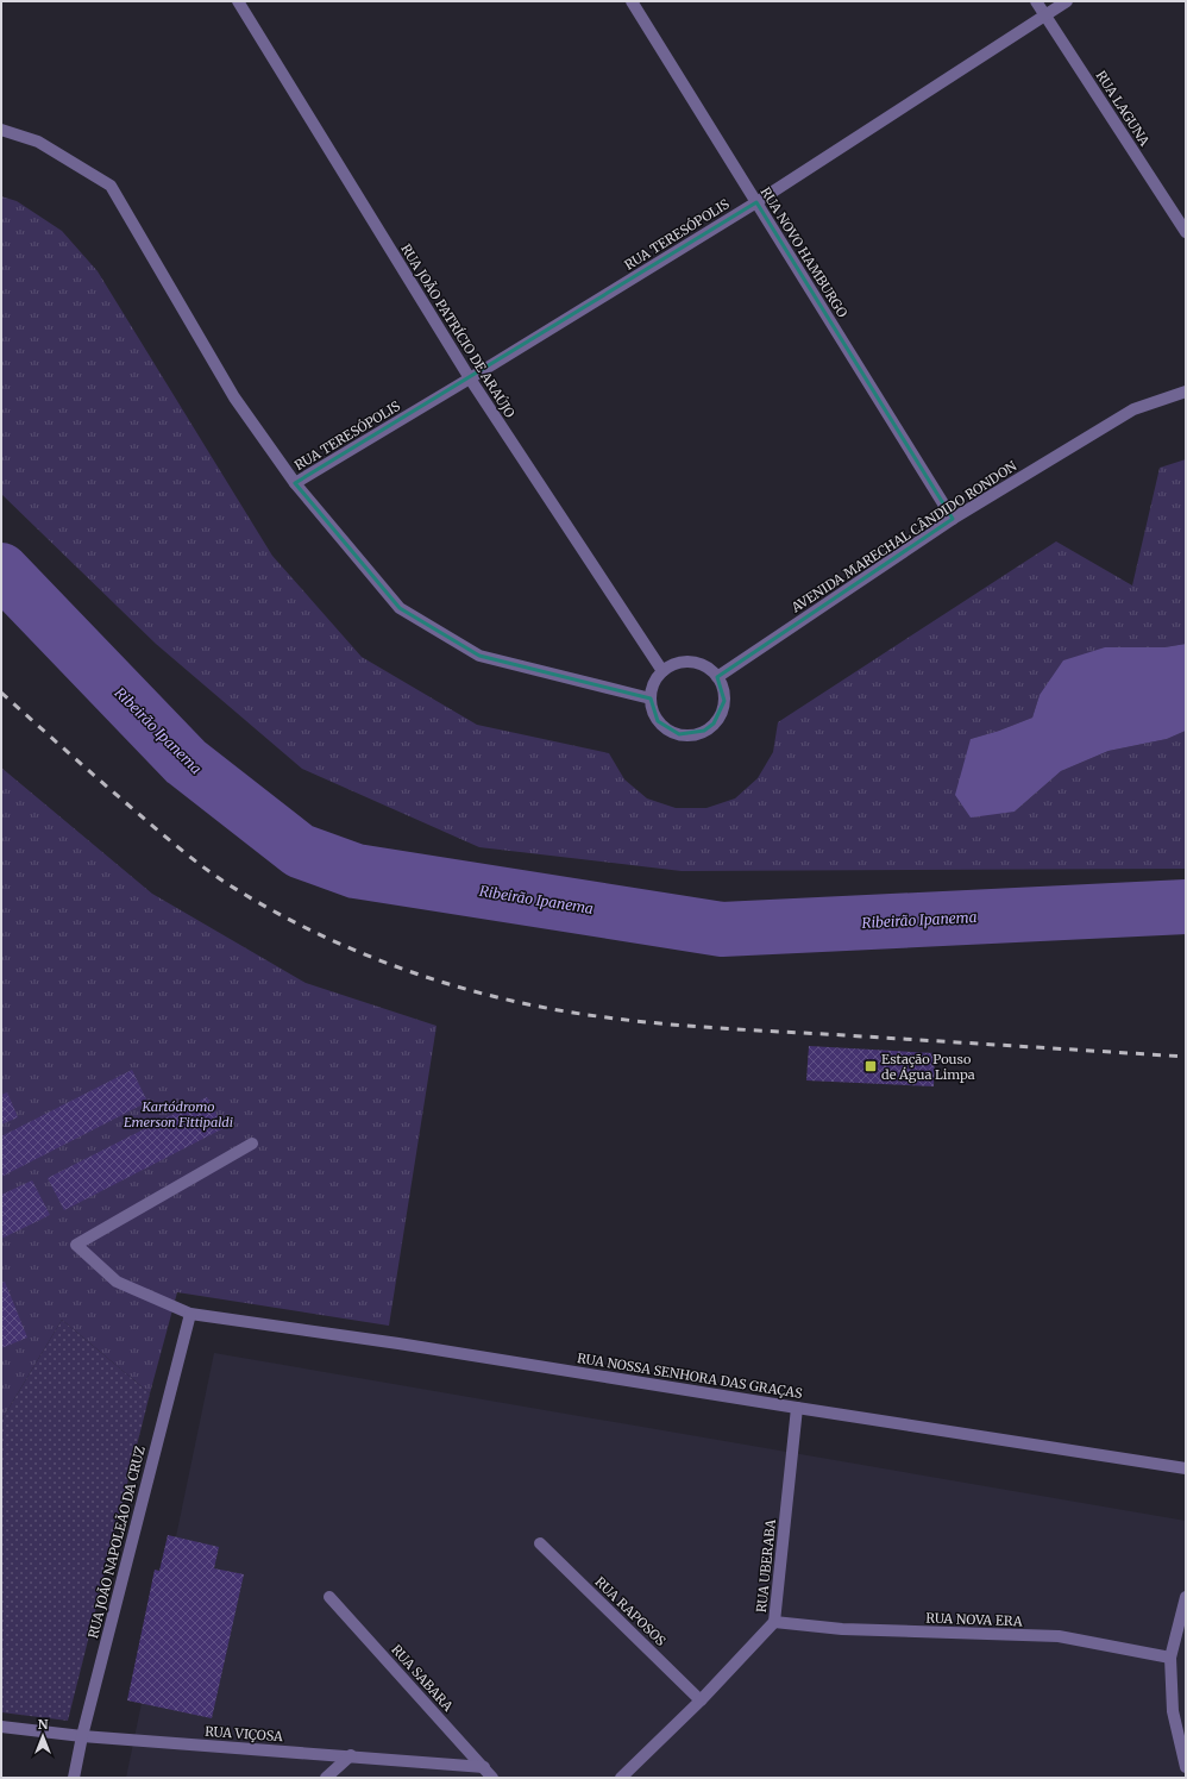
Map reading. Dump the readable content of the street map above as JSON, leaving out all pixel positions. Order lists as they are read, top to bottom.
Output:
{
  "streets": {
    "street": [
      "RUA LAGUNA",
      "RUA TERESÓPOLIS",
      "RUA NOVO HAMBURGO",
      "RUA JOÃO PATRÍCIO DE ARAÚJO",
      "AVENIDA MARECHAL CÂNDIDO RONDON",
      "RUA NOSSA SENHORA DAS GRAÇAS",
      "RUA JOÃO NAPOLEÃO DA CRUZ",
      "RUA UBERABA",
      "RUA RAPOSOS",
      "RUA NOVA ERA",
      "RUA SABARA",
      "RUA VIÇOSA"
    ]
  },
  "crossings": [
    ["RUA LAGUNA", "RUA TERESÓPOLIS"],
    ["RUA TERESÓPOLIS", "RUA NOVO HAMBURGO"],
    ["RUA TERESÓPOLIS", "RUA JOÃO PATRÍCIO DE ARAÚJO"],
    ["RUA NOVO HAMBURGO", "AVENIDA MARECHAL CÂNDIDO RONDON"],
    ["RUA JOÃO PATRÍCIO DE ARAÚJO", "AVENIDA MARECHAL CÂNDIDO RONDON"],
    ["RUA NOSSA SENHORA DAS GRAÇAS", "RUA JOÃO NAPOLEÃO DA CRUZ"],
    ["RUA NOSSA SENHORA DAS GRAÇAS", "RUA UBERABA"],
    ["RUA JOÃO NAPOLEÃO DA CRUZ", "RUA VIÇOSA"],
    ["RUA UBERABA", "RUA RAPOSOS"],
    ["RUA UBERABA", "RUA NOVA ERA"],
    ["RUA SABARA", "RUA VIÇOSA"]
  ],
  "water": ["Ribeirão Ipanema"],
  "parks": ["Kartódromo Emerson Fittipaldi"],
  "places": {
    "transit": ["Estação Pouso de Água Limpa"]
  },
  "north": "top"
}
